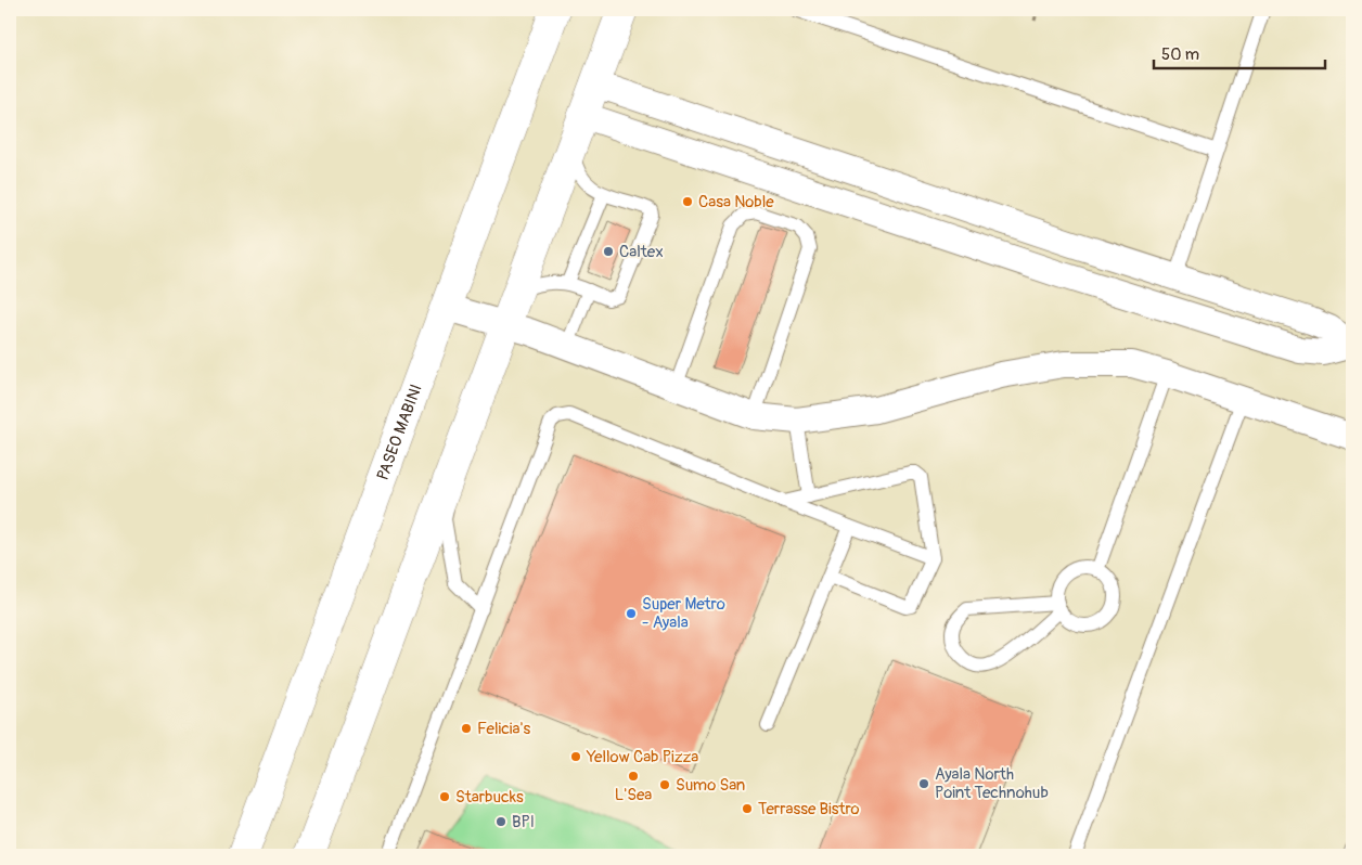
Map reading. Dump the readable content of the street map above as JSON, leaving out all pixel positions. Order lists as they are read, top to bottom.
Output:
{
  "streets": {
    "main road": ["PASEO MABINI"]
  },
  "places": [
    "Casa Noble",
    "Caltex",
    "Super Metro - Ayala",
    "Felicia's",
    "Yellow Cab Pizza",
    "L'Sea",
    "Ayala North Point Technohub",
    "Sumo San",
    "Starbucks",
    "Terrasse Bistro",
    "BPI"
  ],
  "scale_bar": "50 m"
}
